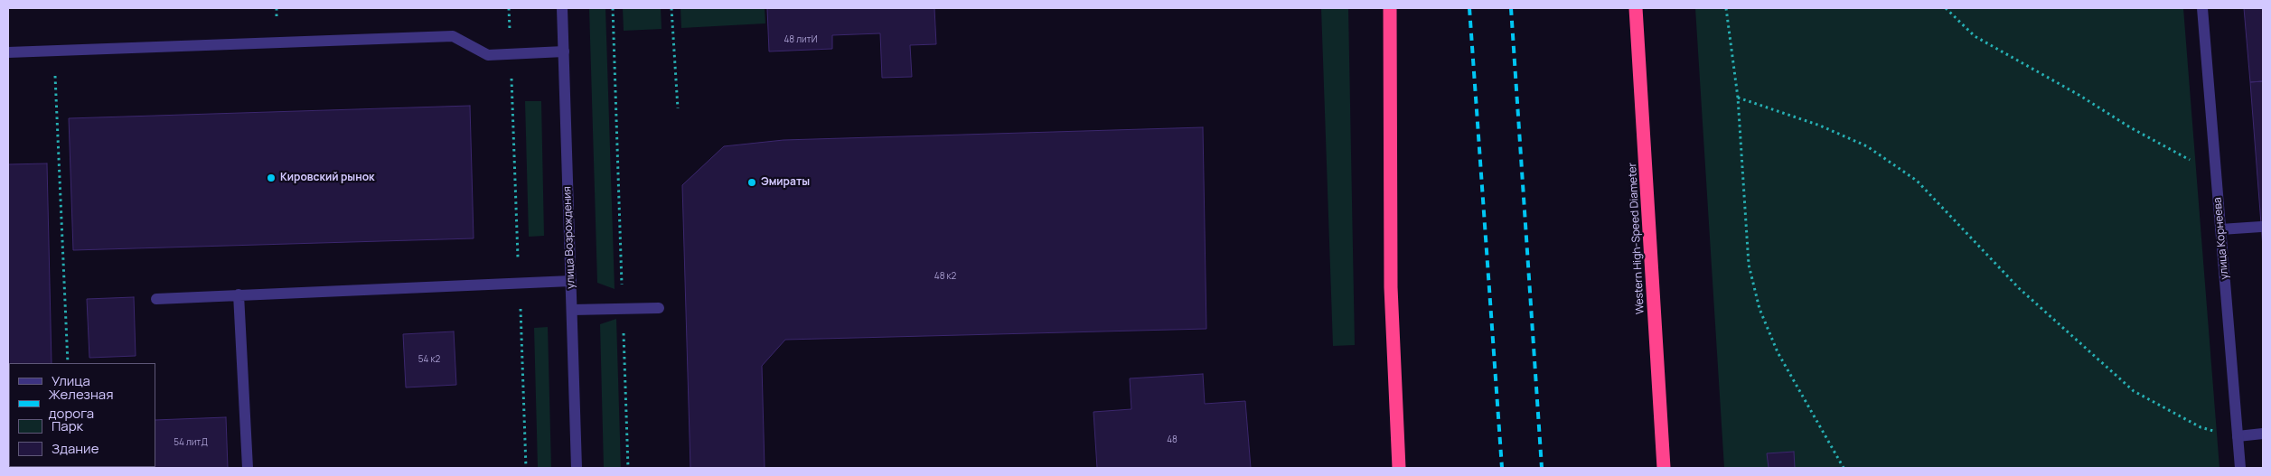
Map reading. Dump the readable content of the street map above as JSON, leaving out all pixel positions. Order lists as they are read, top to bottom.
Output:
{
  "streets": {
    "highway": ["Western High-Speed Diameter"],
    "street": ["улица Возрождения", "улица Корнеева"]
  },
  "places": ["Кировский рынок", "Эмираты"],
  "house_numbers": [
    "48 литИ",
    "48 к2",
    "54 к2",
    "48",
    "54 литД"
  ],
  "legend": [
    "Улица",
    "Железная дорога",
    "Парк",
    "Здание"
  ]
}
